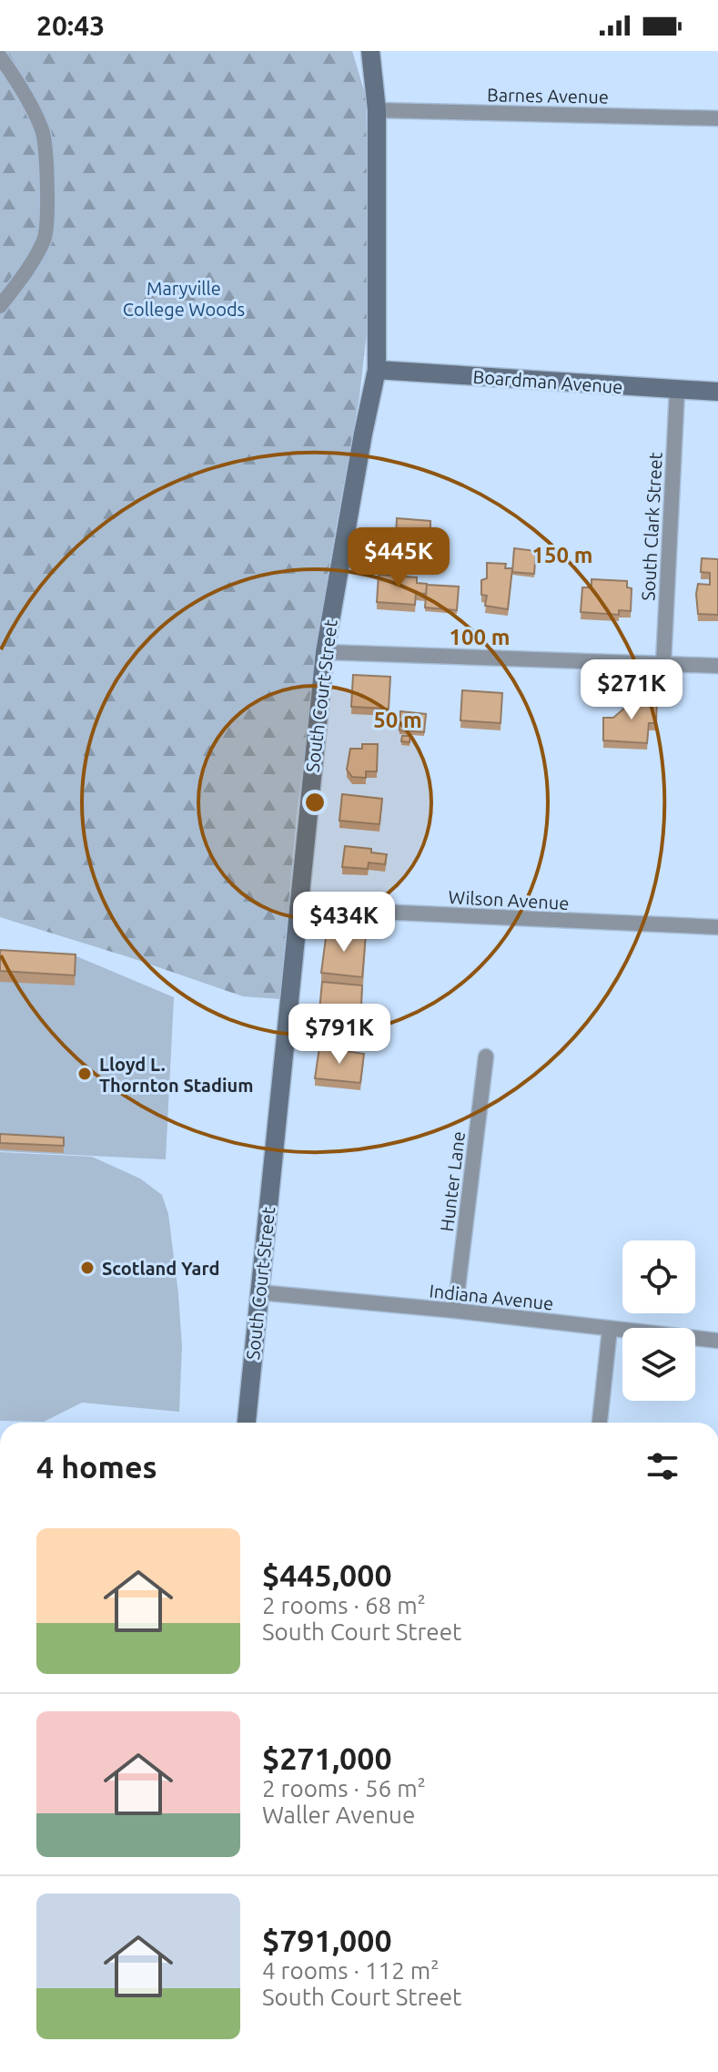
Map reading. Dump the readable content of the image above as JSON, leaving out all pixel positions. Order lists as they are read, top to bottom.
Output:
{
  "streets": {
    "street": [
      "Barnes Avenue",
      "Boardman Avenue",
      "South Clark Street",
      "South Court Street",
      "Wilson Avenue",
      "Hunter Lane",
      "Indiana Avenue"
    ]
  },
  "crossings": [
    ["Barnes Avenue", "South Court Street"],
    ["Boardman Avenue", "South Clark Street"],
    ["Boardman Avenue", "South Court Street"],
    ["South Court Street", "Wilson Avenue"],
    ["South Court Street", "Indiana Avenue"],
    ["Hunter Lane", "Indiana Avenue"]
  ],
  "parks": ["Maryville College Woods"],
  "places": ["Lloyd L. Thornton Stadium", "Scotland Yard"],
  "page": {
    "status": "20:43",
    "price": [
      "$445K",
      "$271K",
      "$434K",
      "$791K"
    ],
    "heading": "4 homes",
    "list": [
      {
        "name": "$445,000",
        "note": "2 rooms · 68 m² · South Court Street"
      },
      {
        "name": "$271,000",
        "note": "2 rooms · 56 m² · Waller Avenue"
      },
      {
        "name": "$791,000",
        "note": "4 rooms · 112 m² · South Court Street"
      }
    ]
  },
  "rings": ["150 m", "100 m", "50 m"]
}
